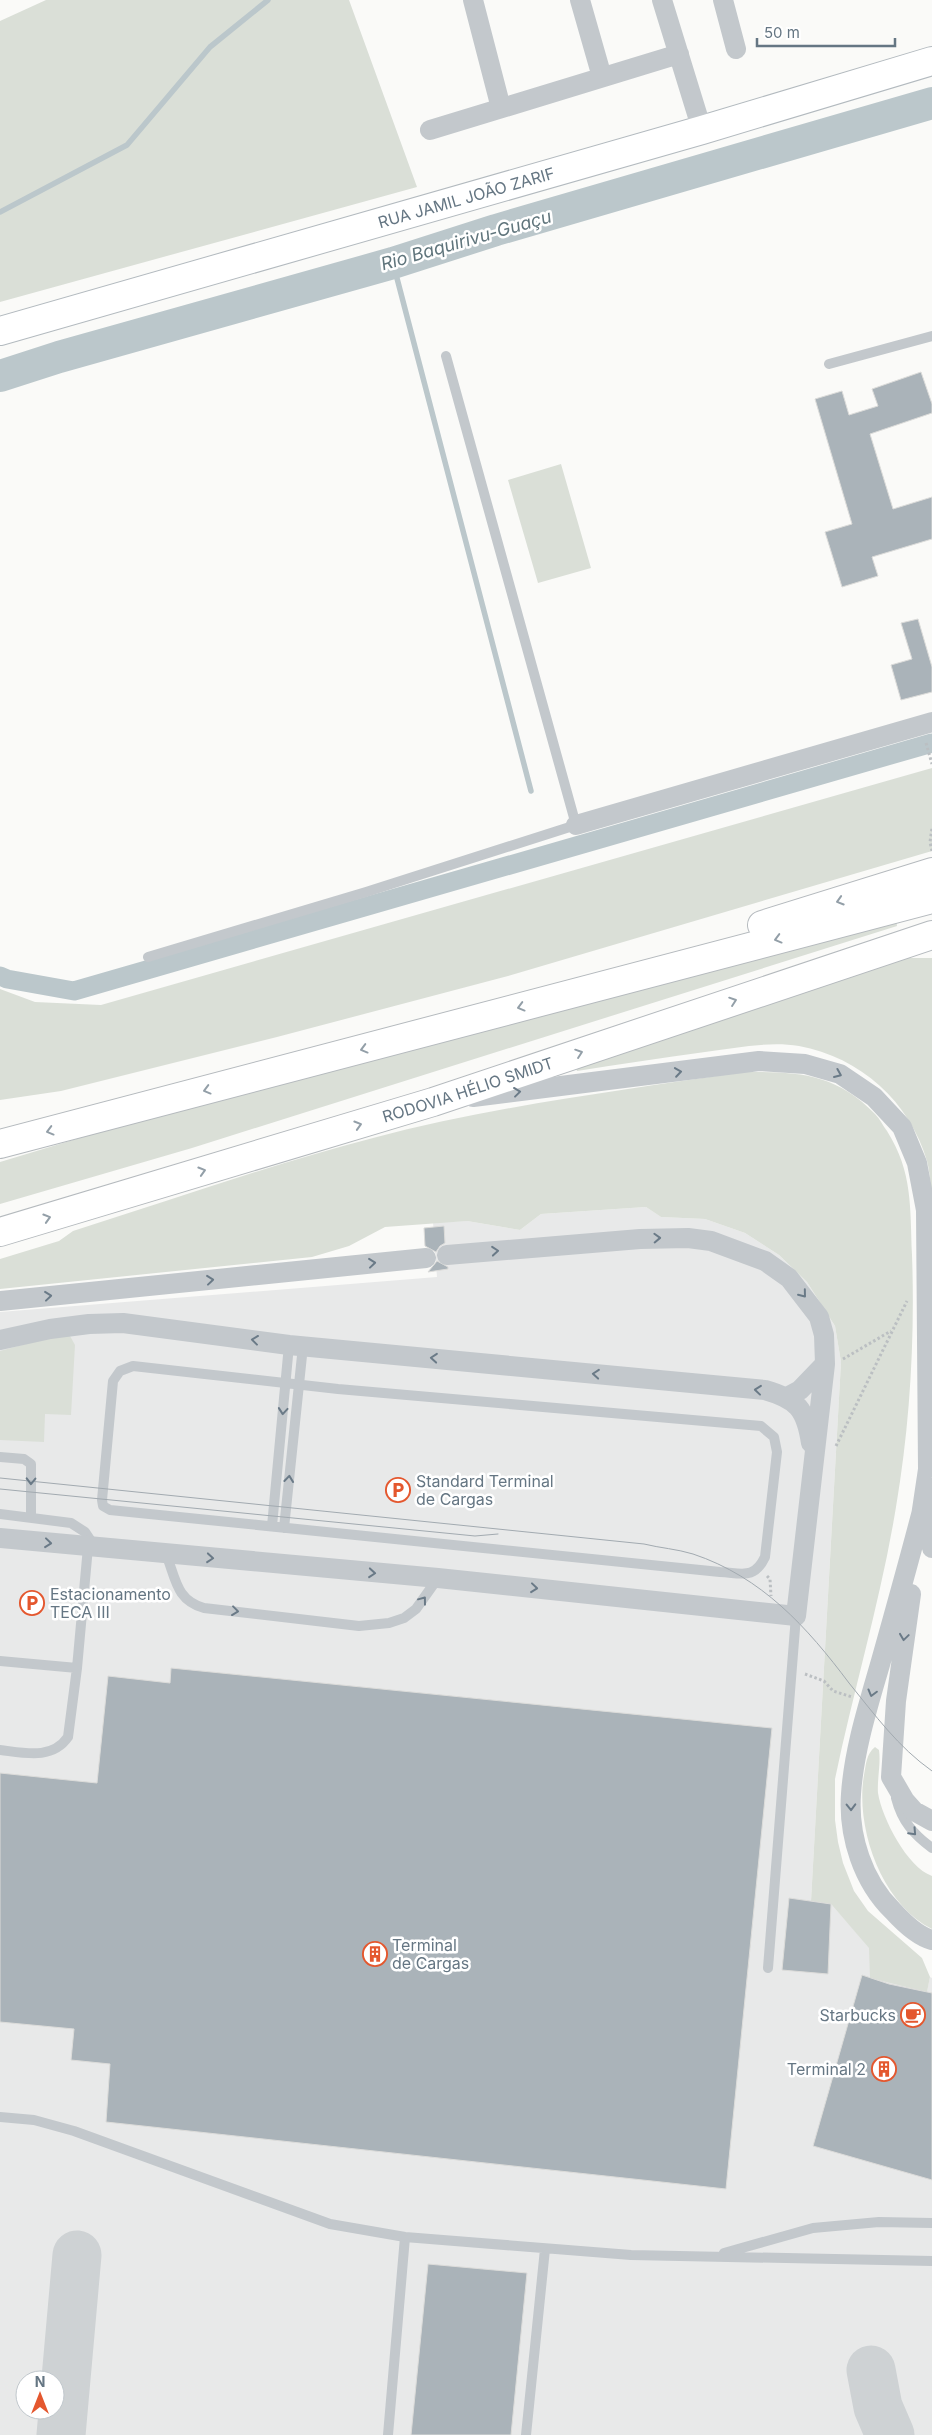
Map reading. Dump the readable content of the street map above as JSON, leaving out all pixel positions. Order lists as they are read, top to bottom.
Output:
{
  "streets": {
    "main road": ["RUA JAMIL JOÃO ZARIF", "RODOVIA HÉLIO SMIDT"]
  },
  "water": ["Rio Baquirivu-Guaçu"],
  "places": {
    "parking": ["Standard Terminal de Cargas", "Estacionamento TECA III"],
    "building": ["Terminal de Cargas", "Terminal 2"],
    "cafe": ["Starbucks"]
  },
  "scale_bar": "50 m",
  "north": "top"
}
